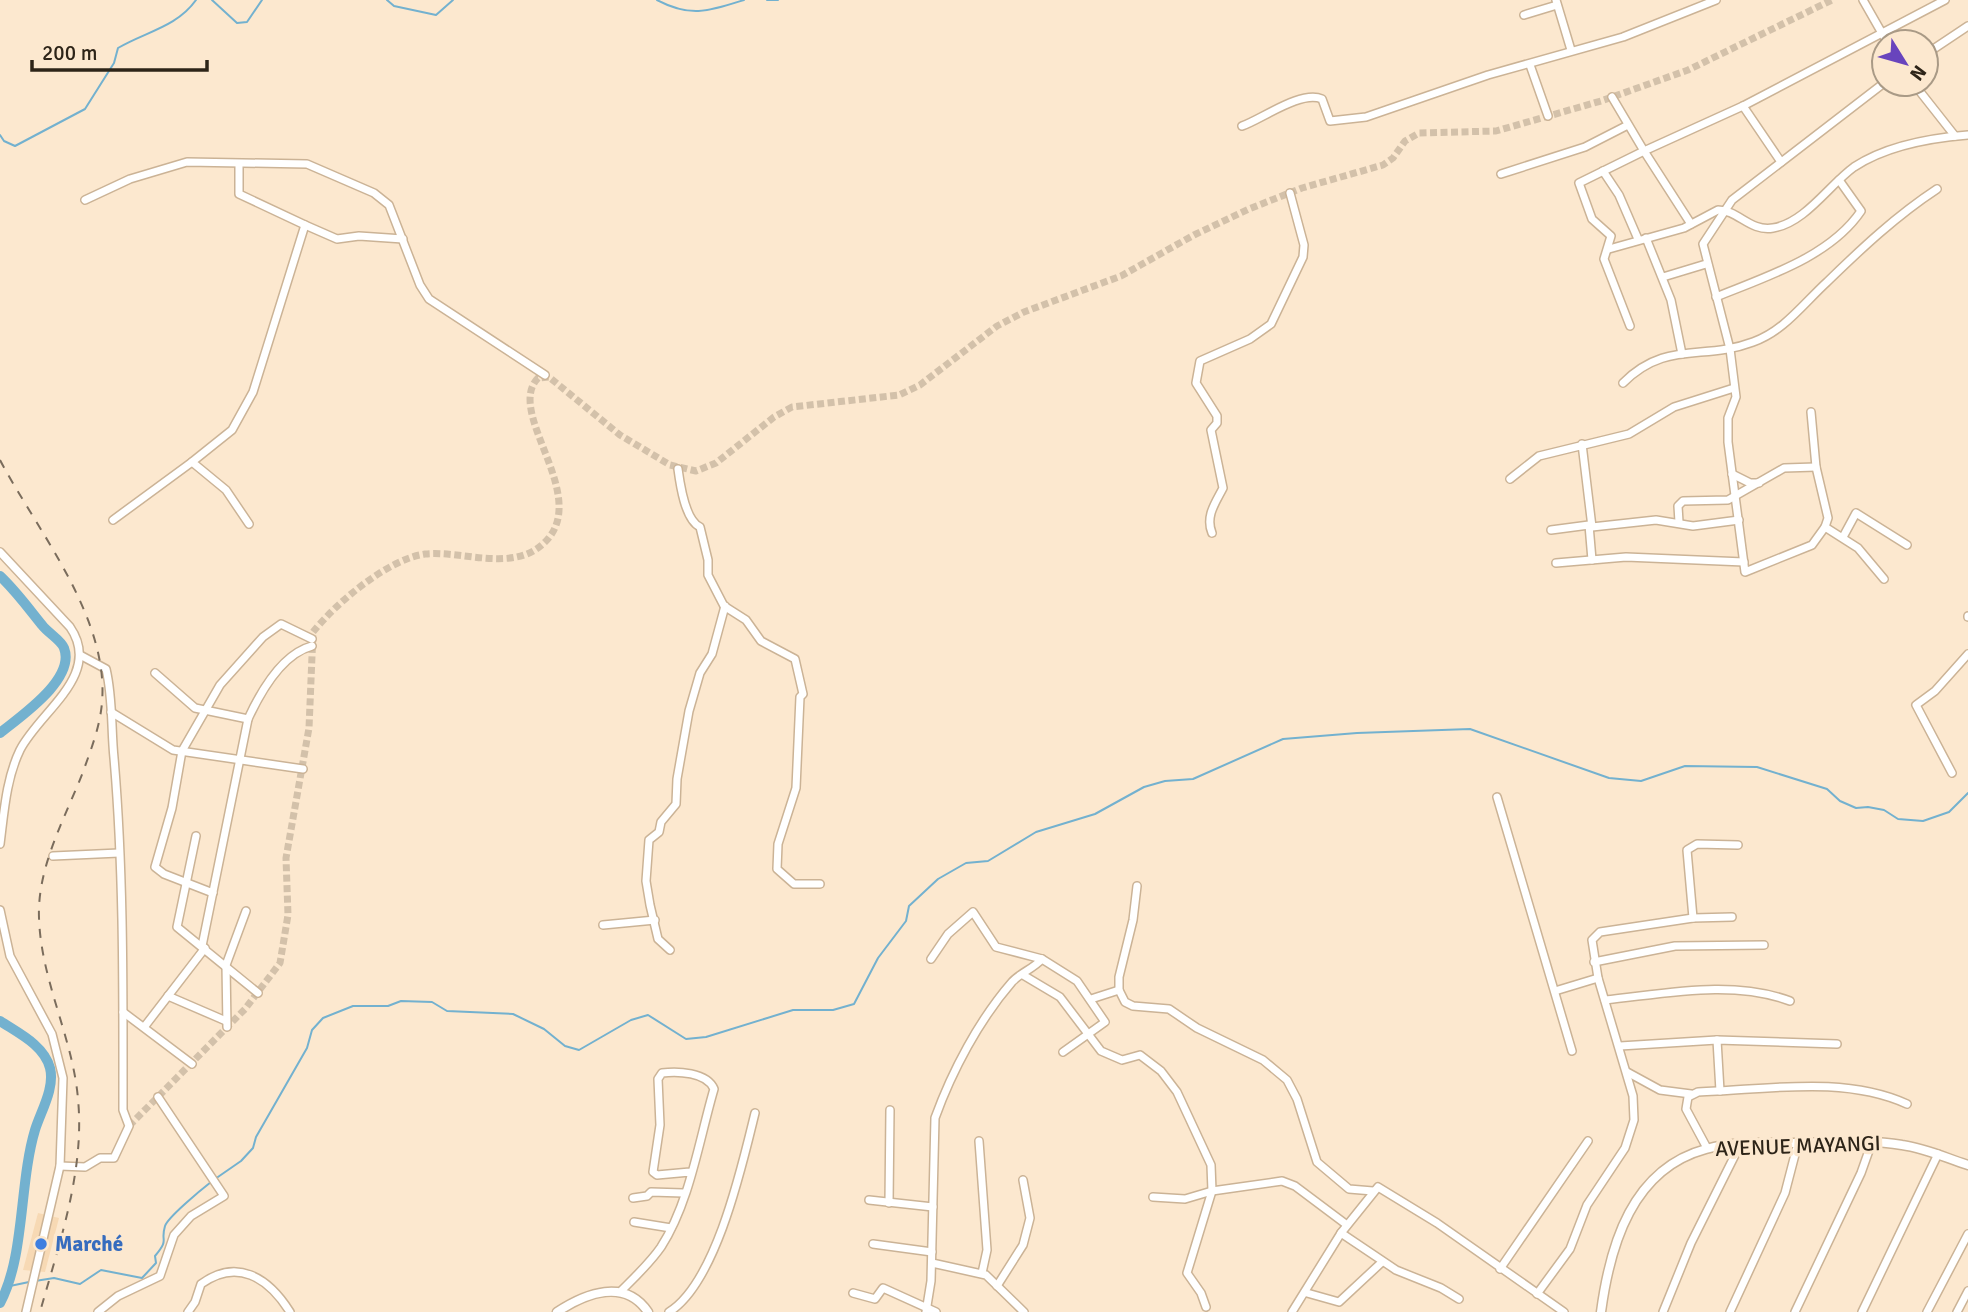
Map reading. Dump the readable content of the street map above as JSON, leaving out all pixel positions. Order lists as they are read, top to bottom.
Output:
{
  "streets": {
    "street": ["AVENUE MAYANGI"]
  },
  "places": ["Marché"],
  "scale_bar": "200 m",
  "north": "bottom right"
}
